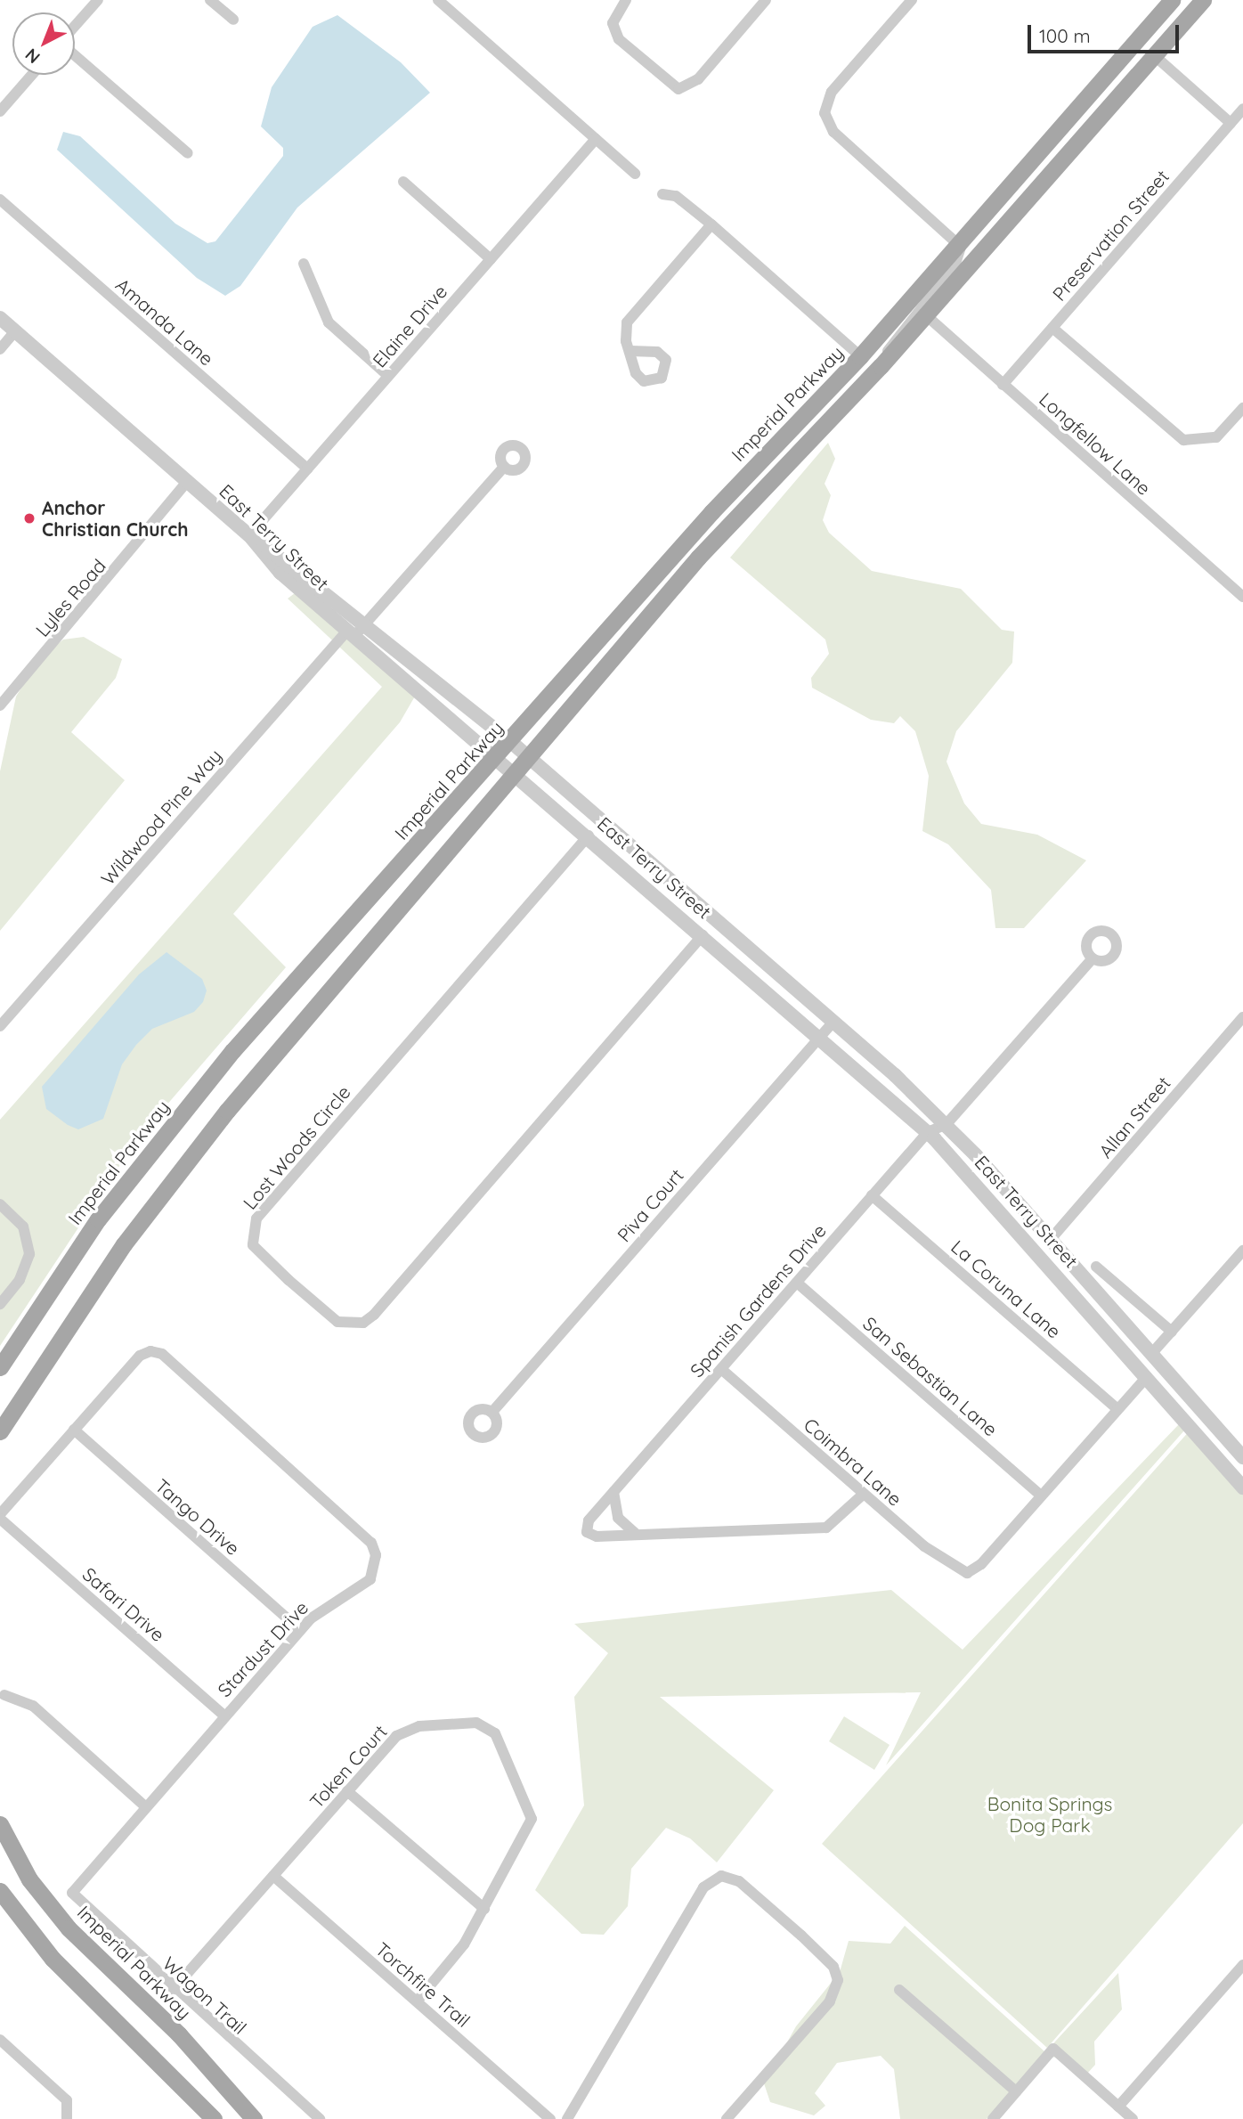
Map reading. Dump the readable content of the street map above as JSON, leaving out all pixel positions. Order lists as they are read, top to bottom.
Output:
{
  "streets": {
    "main road": ["Imperial Parkway"],
    "street": [
      "Preservation Street",
      "Amanda Lane",
      "Elaine Drive",
      "Longfellow Lane",
      "East Terry Street",
      "Lyles Road",
      "Wildwood Pine Way",
      "Allan Street",
      "Lost Woods Circle",
      "Piva Court",
      "La Coruna Lane",
      "Spanish Gardens Drive",
      "San Sebastian Lane",
      "Coimbra Lane",
      "Tango Drive",
      "Safari Drive",
      "Stardust Drive",
      "Token Court",
      "Torchfire Trail",
      "Wagon Trail"
    ]
  },
  "crossings": [
    ["Preservation Street", "Longfellow Lane"],
    ["Amanda Lane", "Elaine Drive"],
    ["Elaine Drive", "East Terry Street"],
    ["Imperial Parkway", "Longfellow Lane"],
    ["Imperial Parkway", "East Terry Street"],
    ["East Terry Street", "Lyles Road"],
    ["East Terry Street", "Wildwood Pine Way"],
    ["East Terry Street", "Lost Woods Circle"],
    ["East Terry Street", "Piva Court"],
    ["East Terry Street", "Spanish Gardens Drive"],
    ["La Coruna Lane", "Spanish Gardens Drive"],
    ["Spanish Gardens Drive", "San Sebastian Lane"],
    ["Spanish Gardens Drive", "Coimbra Lane"],
    ["San Sebastian Lane", "Coimbra Lane"],
    ["Tango Drive", "Stardust Drive"],
    ["Safari Drive", "Stardust Drive"],
    ["Stardust Drive", "Wagon Trail"],
    ["Token Court", "Torchfire Trail"],
    ["Token Court", "Wagon Trail"]
  ],
  "parks": ["Bonita Springs Dog Park"],
  "places": ["Anchor Christian Church"],
  "scale_bar": "100 m",
  "north": "bottom left"
}
